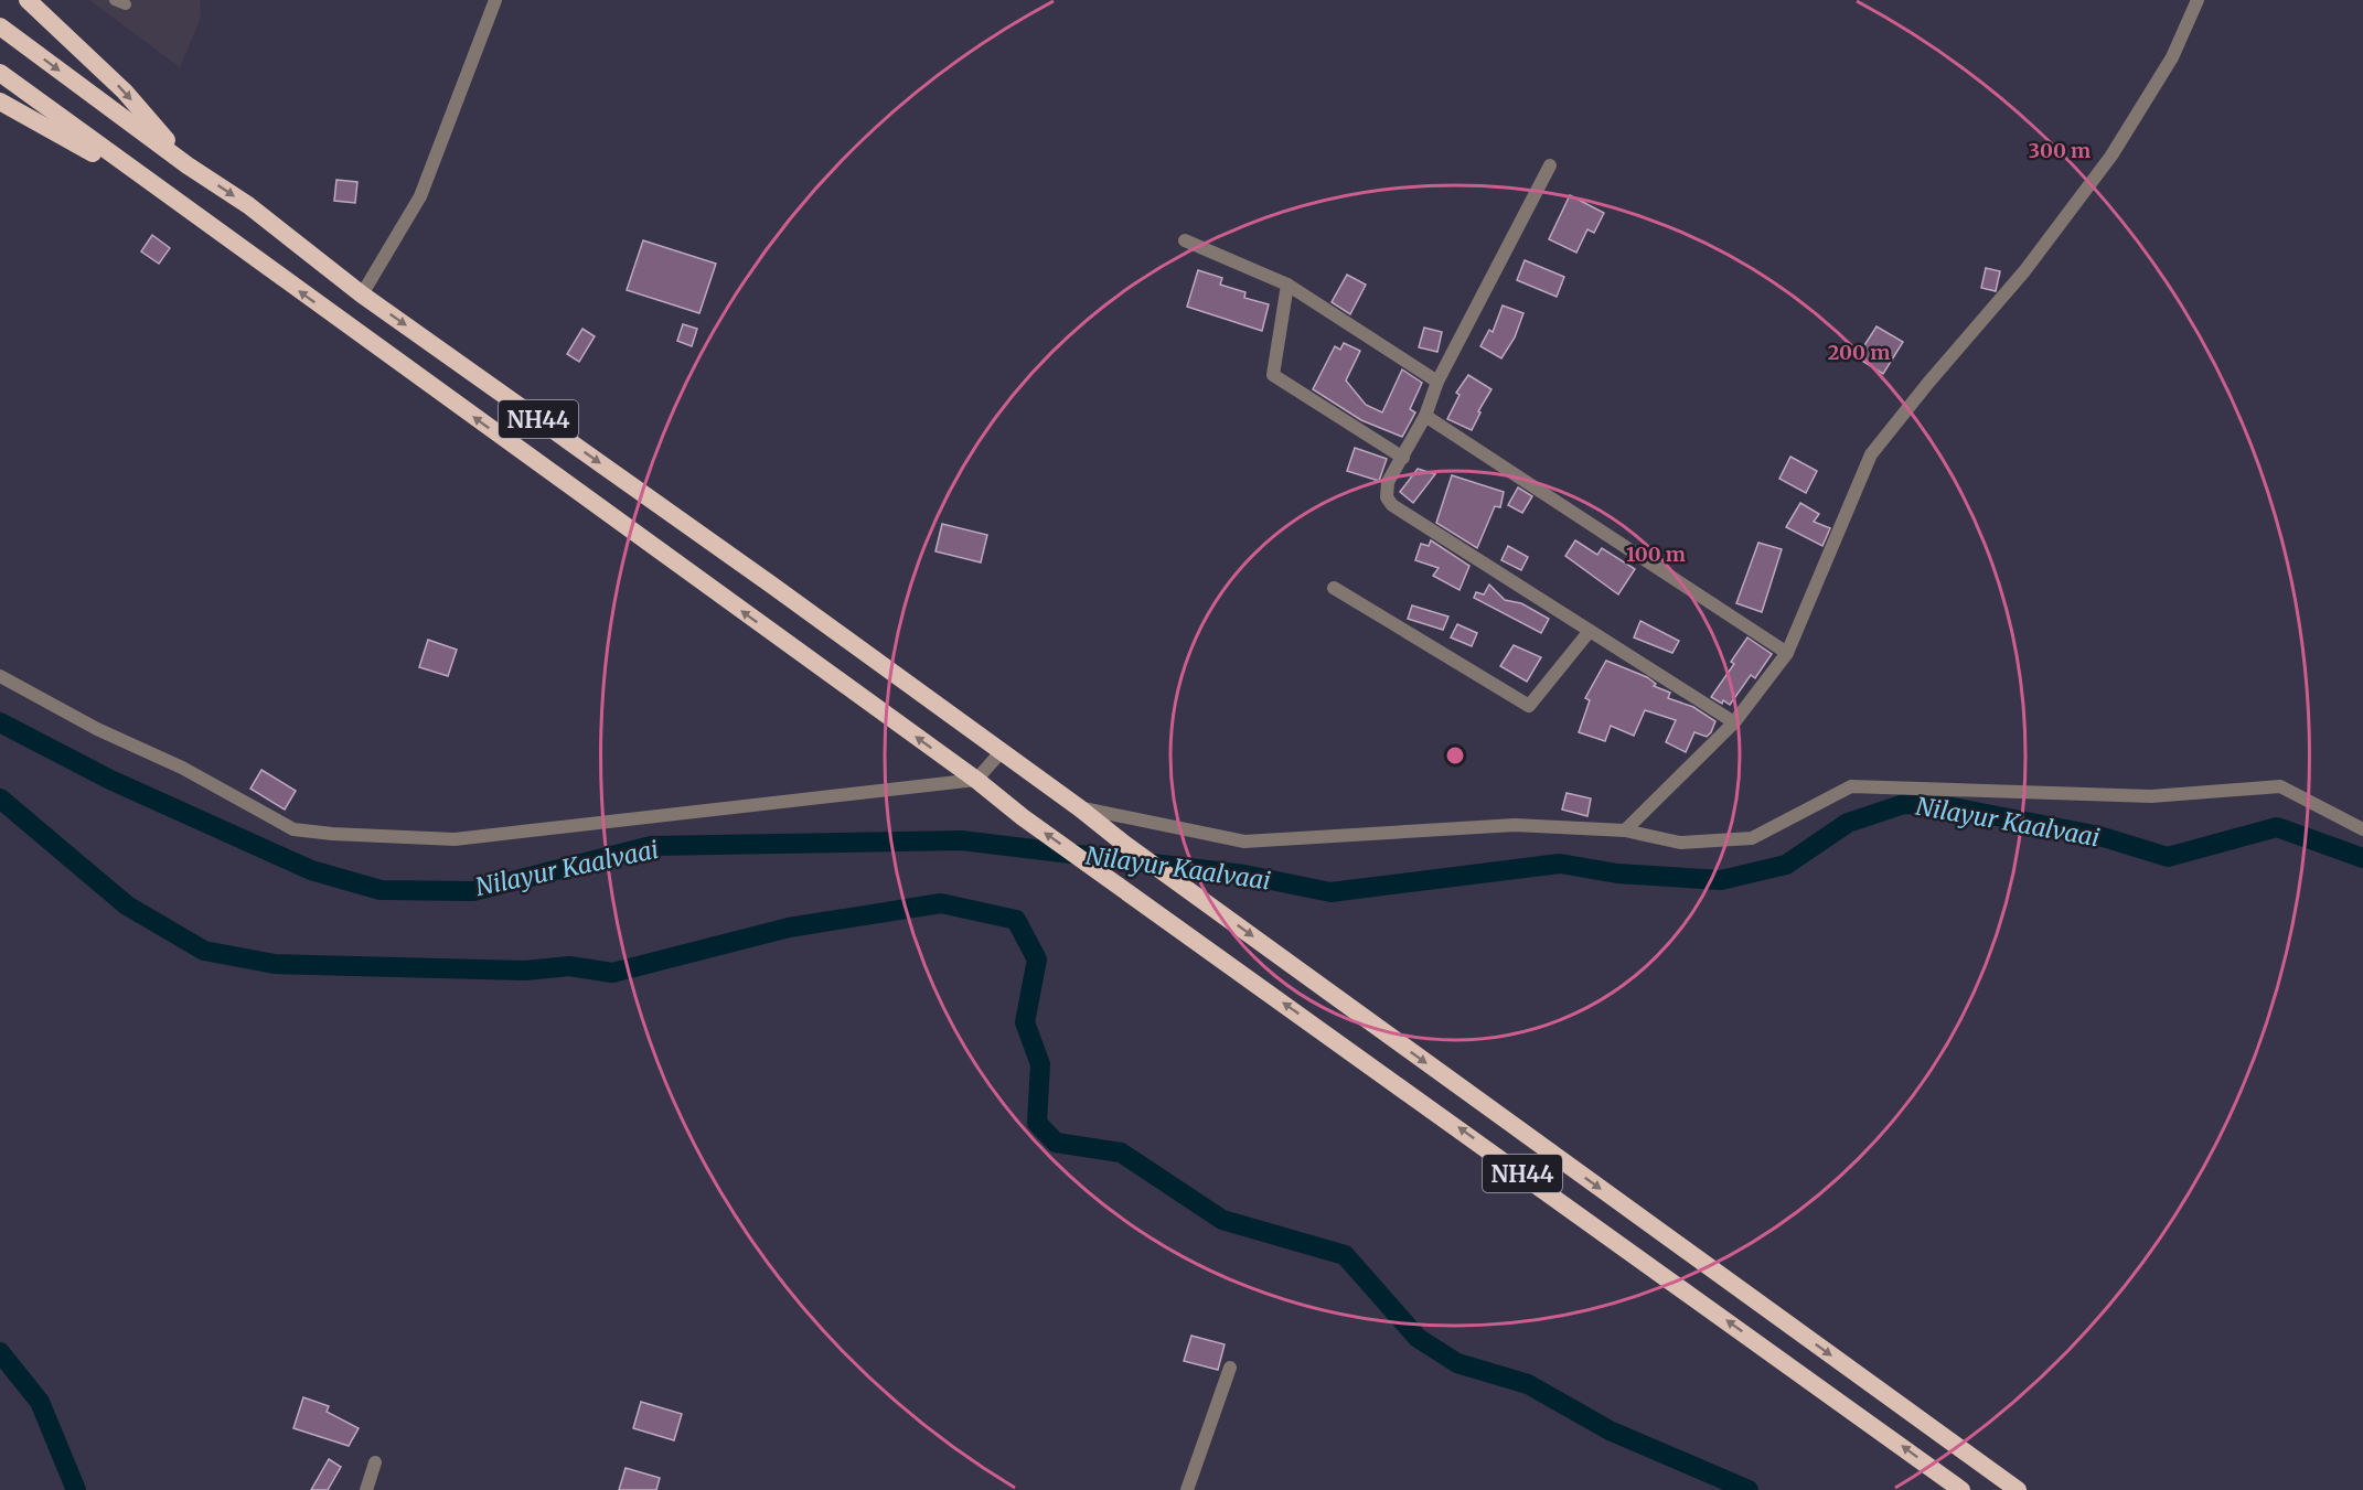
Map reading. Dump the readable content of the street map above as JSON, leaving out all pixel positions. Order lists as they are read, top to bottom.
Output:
{
  "streets": {
    "highway": ["NH44"]
  },
  "water": ["Nilayur Kaalvaai"],
  "rings": ["300 m", "200 m", "100 m"]
}
